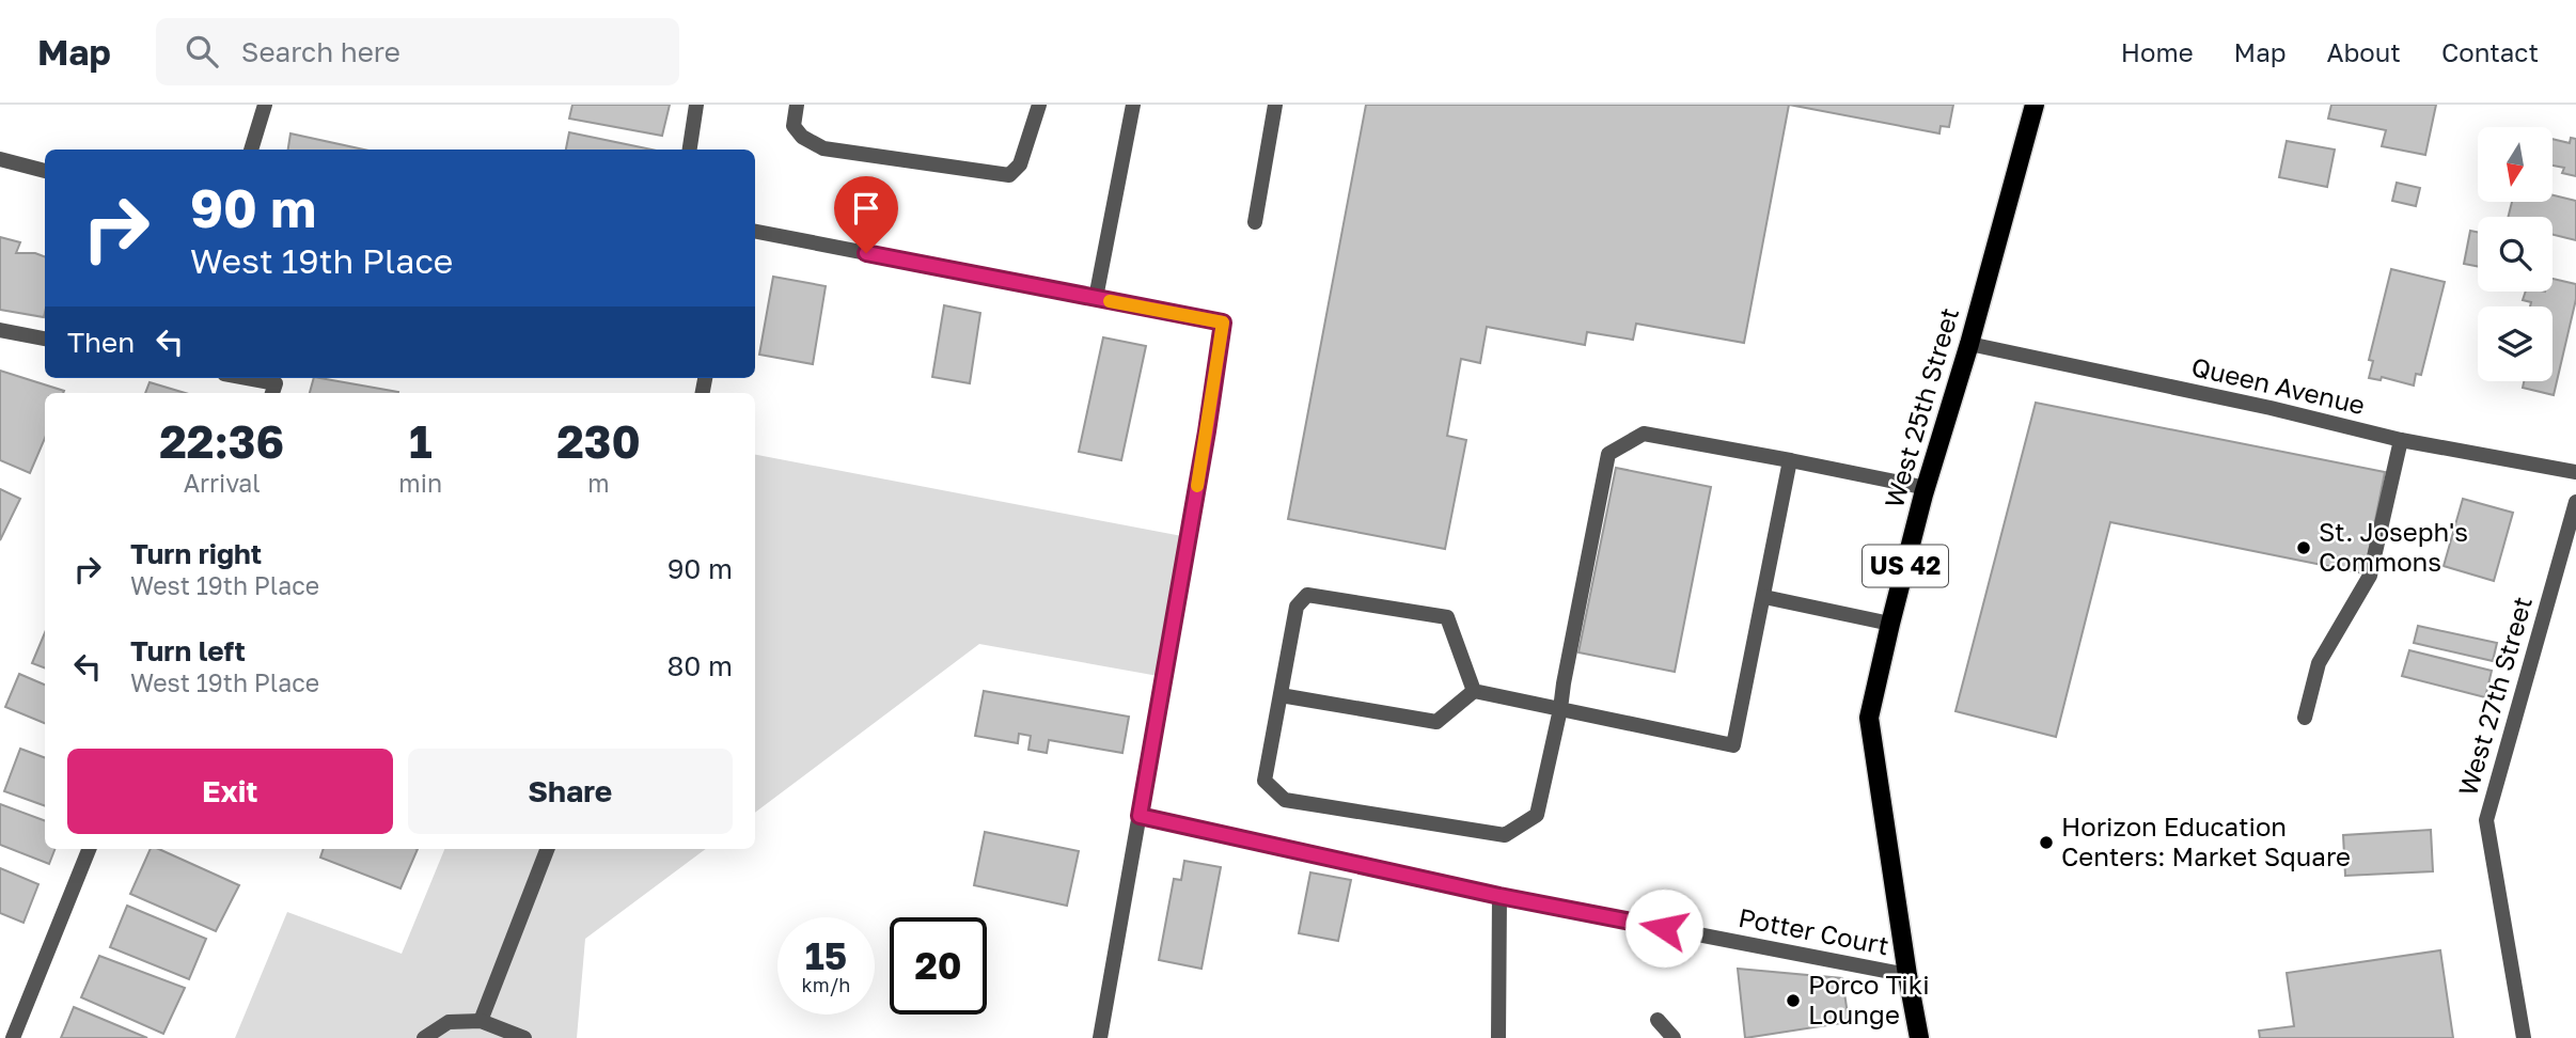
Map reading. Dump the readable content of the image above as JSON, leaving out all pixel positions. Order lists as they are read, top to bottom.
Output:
{
  "streets": {
    "main road": ["West 25th Street", "US 42"],
    "street": ["Queen Avenue", "West 27th Street", "Potter Court"]
  },
  "crossings": [
    ["Queen Avenue", "West 25th Street"],
    ["West 25th Street", "Potter Court"]
  ],
  "places": ["St. Joseph's Commons", "Horizon Education Centers: Market Square", "Porco Tiki Lounge"],
  "north": "bottom",
  "page": {
    "header": "Map",
    "search": "Search here",
    "nav": [
      "Home",
      "Map",
      "About",
      "Contact"
    ],
    "turn": ["90 m", "West 19th Place"],
    "then": "Then",
    "eta": [
      "22:36",
      "Arrival",
      "1",
      "min",
      "230",
      "m"
    ],
    "list": [
      {
        "name": "Turn right",
        "note": "West 19th Place",
        "value": "90 m"
      },
      {
        "name": "Turn left",
        "note": "West 19th Place",
        "value": "80 m"
      }
    ],
    "buttons": ["Exit", "Share"],
    "speed": "15 km/h",
    "limit": "20"
  }
}
